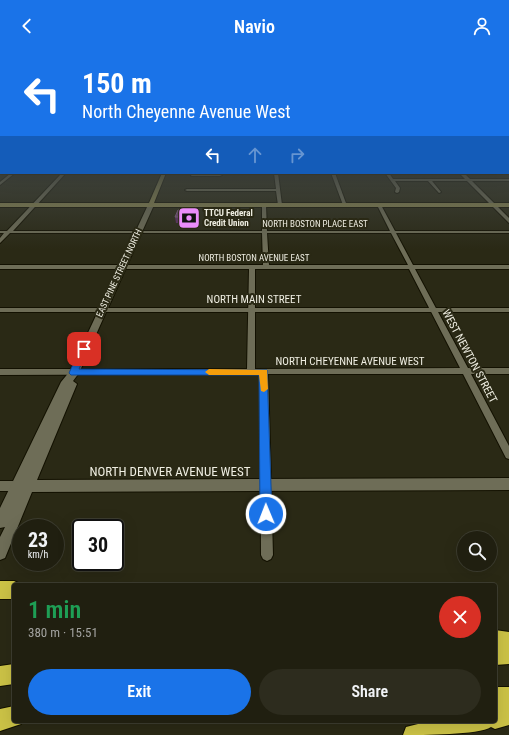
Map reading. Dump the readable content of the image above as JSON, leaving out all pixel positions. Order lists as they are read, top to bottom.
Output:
{
  "streets": {
    "main road": ["EAST PINE STREET NORTH"],
    "street": [
      "NORTH BOSTON PLACE EAST",
      "NORTH BOSTON AVENUE EAST",
      "NORTH MAIN STREET",
      "WEST NEWTON STREET",
      "NORTH CHEYENNE AVENUE WEST",
      "NORTH DENVER AVENUE WEST"
    ]
  },
  "crossings": [
    ["NORTH BOSTON PLACE EAST", "EAST PINE STREET NORTH"],
    ["NORTH BOSTON PLACE EAST", "WEST NEWTON STREET"],
    ["NORTH BOSTON AVENUE EAST", "EAST PINE STREET NORTH"],
    ["NORTH BOSTON AVENUE EAST", "WEST NEWTON STREET"],
    ["EAST PINE STREET NORTH", "NORTH MAIN STREET"],
    ["EAST PINE STREET NORTH", "NORTH CHEYENNE AVENUE WEST"],
    ["EAST PINE STREET NORTH", "NORTH DENVER AVENUE WEST"],
    ["NORTH MAIN STREET", "WEST NEWTON STREET"],
    ["WEST NEWTON STREET", "NORTH CHEYENNE AVENUE WEST"]
  ],
  "places": {
    "bank": ["TTCU Federal Credit Union"]
  },
  "page": {
    "header": "Navio",
    "turn": ["150 m", "North Cheyenne Avenue West"],
    "speed": "23 km/h",
    "limit": "30",
    "heading": ["1 min", "380 m · 15:51"],
    "buttons": ["Exit", "Share"]
  }
}
